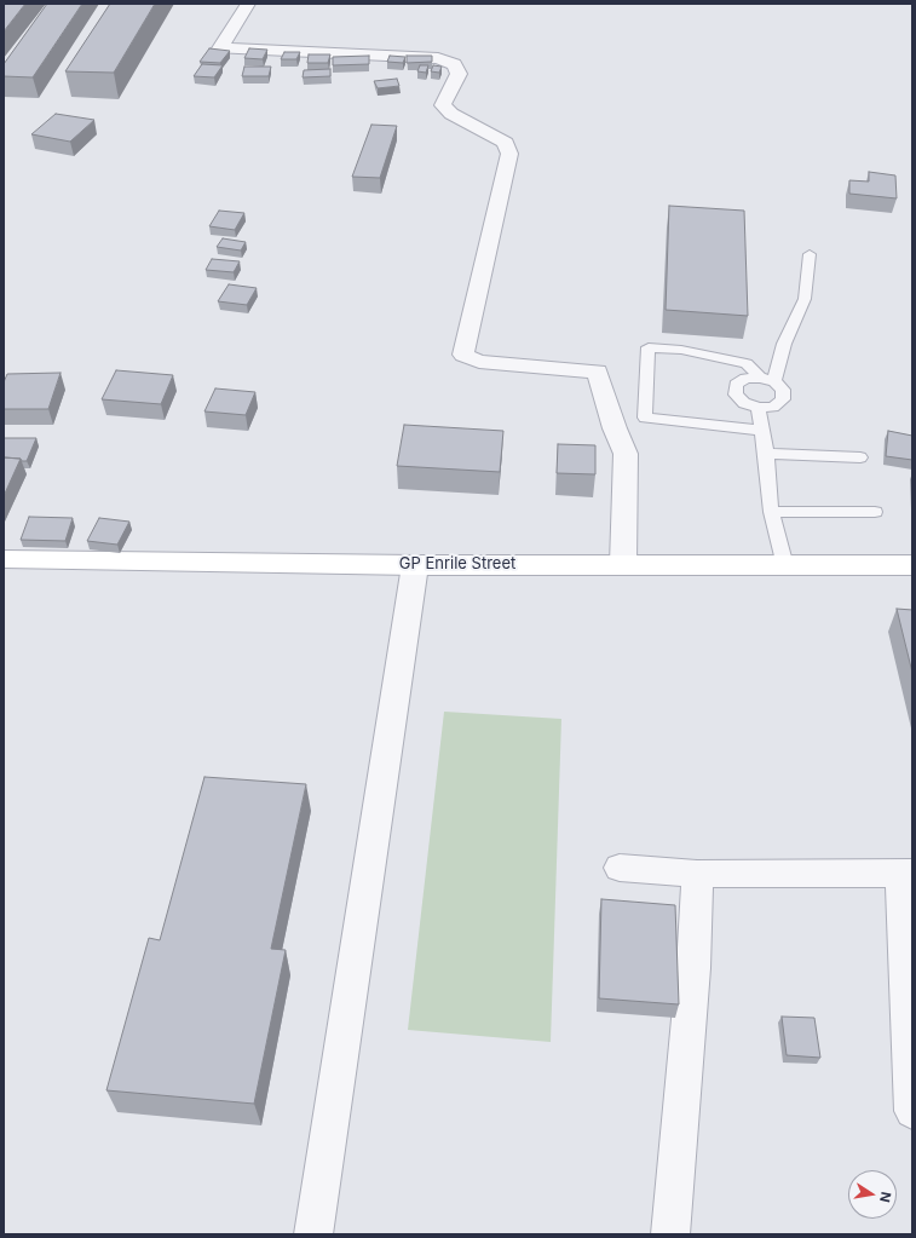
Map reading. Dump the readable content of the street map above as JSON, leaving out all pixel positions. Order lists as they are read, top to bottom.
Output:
{
  "streets": {
    "street": ["GP Enrile Street"]
  },
  "north": "right"
}
